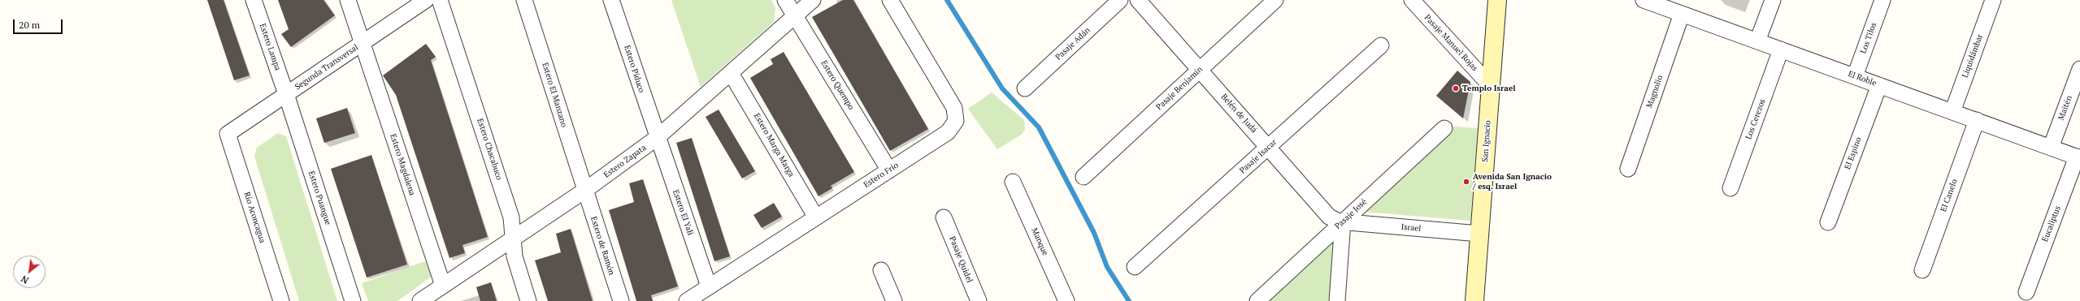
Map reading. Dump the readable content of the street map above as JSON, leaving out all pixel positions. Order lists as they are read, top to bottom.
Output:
{
  "streets": {
    "main road": ["San Ignacio"],
    "street": [
      "Los Tilos",
      "Pasaje Manuel Rojas",
      "Pasaje Adán",
      "Estero Lampa",
      "Liquidámbar",
      "Segunda Transversal",
      "Estero Piduco",
      "El Roble",
      "Estero Quempo",
      "Pasaje Benjamín",
      "Magnolio",
      "Estero El Manzano",
      "Maitén",
      "Belén de Judá",
      "Los Cerezos",
      "Estero Marga Marga",
      "Estero Chacabuco",
      "El Espino",
      "Pasaje Isacar",
      "Estero Zapata",
      "Estero Magdalena",
      "Estero Frio",
      "El Canelo",
      "Estero Puangue",
      "Estero El Yali",
      "Pasaje José",
      "Río Aconcagua",
      "Eucaliptus",
      "Israel",
      "Manque",
      "Estero de Ramón",
      "Pasaje Quidel"
    ]
  },
  "crossings": [
    ["Los Tilos", "El Roble"],
    ["Pasaje Manuel Rojas", "San Ignacio"],
    ["Estero Lampa", "Segunda Transversal"],
    ["Estero Lampa", "Estero Puangue"],
    ["Liquidámbar", "El Roble"],
    ["Segunda Transversal", "Estero Magdalena"],
    ["Segunda Transversal", "Estero Puangue"],
    ["Segunda Transversal", "Río Aconcagua"],
    ["Estero Piduco", "Estero Zapata"],
    ["Estero Piduco", "Estero El Yali"],
    ["El Roble", "Magnolio"],
    ["El Roble", "Maitén"],
    ["El Roble", "Los Cerezos"],
    ["El Roble", "El Espino"],
    ["El Roble", "El Canelo"],
    ["El Roble", "Eucaliptus"],
    ["Estero Quempo", "Estero Zapata"],
    ["Estero Quempo", "Estero Frio"],
    ["Pasaje Benjamín", "Belén de Judá"],
    ["Estero El Manzano", "Estero Zapata"],
    ["Estero El Manzano", "Estero de Ramón"],
    ["Belén de Judá", "Pasaje Isacar"],
    ["Belén de Judá", "Pasaje José"],
    ["Belén de Judá", "Israel"],
    ["San Ignacio", "Israel"],
    ["Estero Marga Marga", "Estero Zapata"],
    ["Estero Marga Marga", "Estero Frio"],
    ["Estero Chacabuco", "Estero Zapata"],
    ["Estero Zapata", "Estero Magdalena"],
    ["Estero Zapata", "Estero El Yali"],
    ["Estero Zapata", "Estero de Ramón"],
    ["Estero Frio", "Estero El Yali"],
    ["Pasaje José", "Israel"]
  ],
  "places": ["Templo Israel", "Avenida San Ignacio / esq. Israel"],
  "scale_bar": "20 m",
  "north": "bottom left"
}
